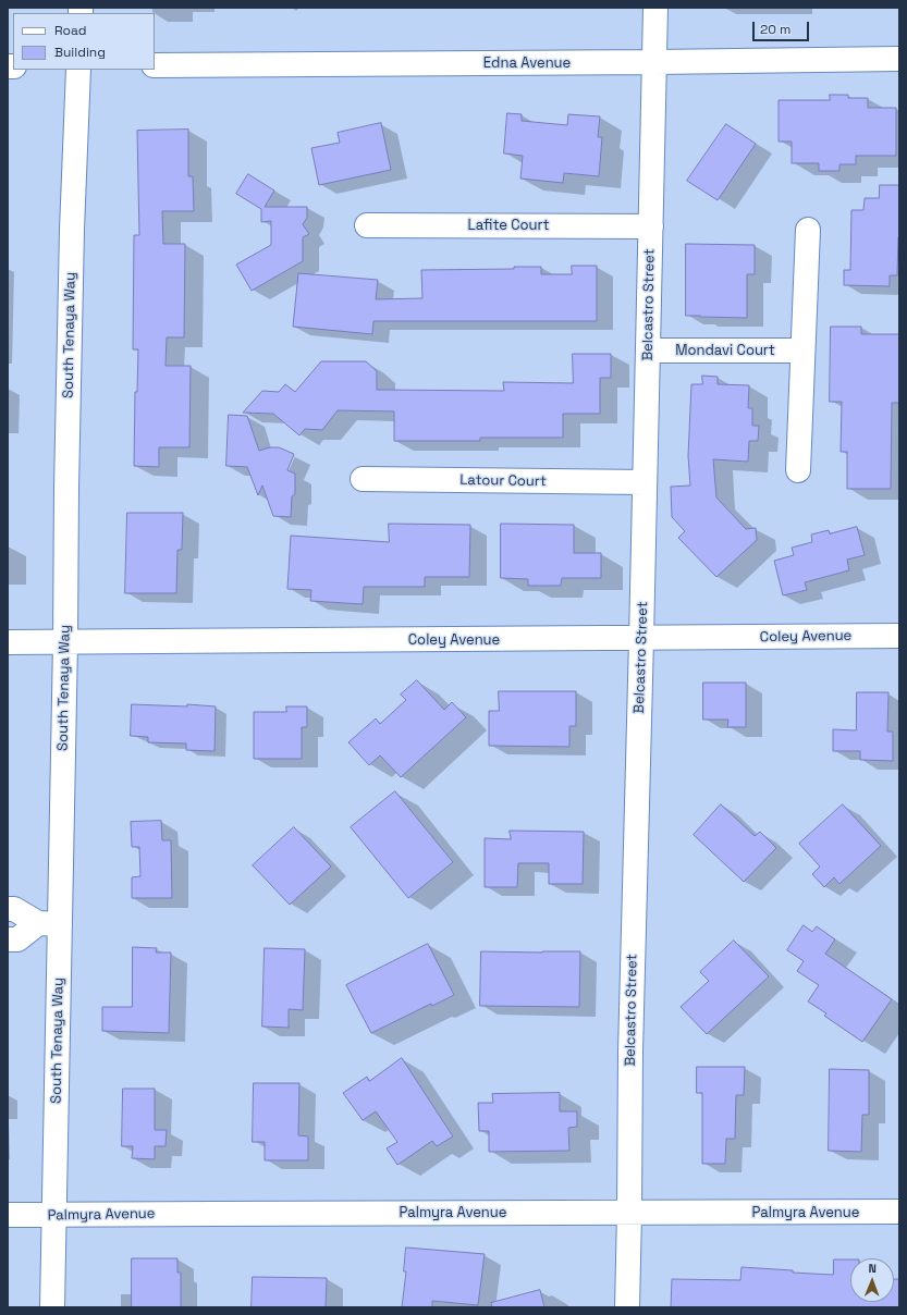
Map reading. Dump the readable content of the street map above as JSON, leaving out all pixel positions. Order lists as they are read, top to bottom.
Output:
{
  "streets": {
    "street": [
      "Edna Avenue",
      "Lafite Court",
      "Belcastro Street",
      "South Tenaya Way",
      "Mondavi Court",
      "Latour Court",
      "Coley Avenue",
      "Palmyra Avenue"
    ]
  },
  "crossings": [
    ["Edna Avenue", "Belcastro Street"],
    ["Lafite Court", "Belcastro Street"],
    ["Belcastro Street", "Mondavi Court"],
    ["Belcastro Street", "Latour Court"],
    ["Belcastro Street", "Coley Avenue"],
    ["Belcastro Street", "Palmyra Avenue"],
    ["South Tenaya Way", "Coley Avenue"],
    ["South Tenaya Way", "Palmyra Avenue"]
  ],
  "legend": ["Road", "Building"],
  "scale_bar": "20 m",
  "north": "top"
}
